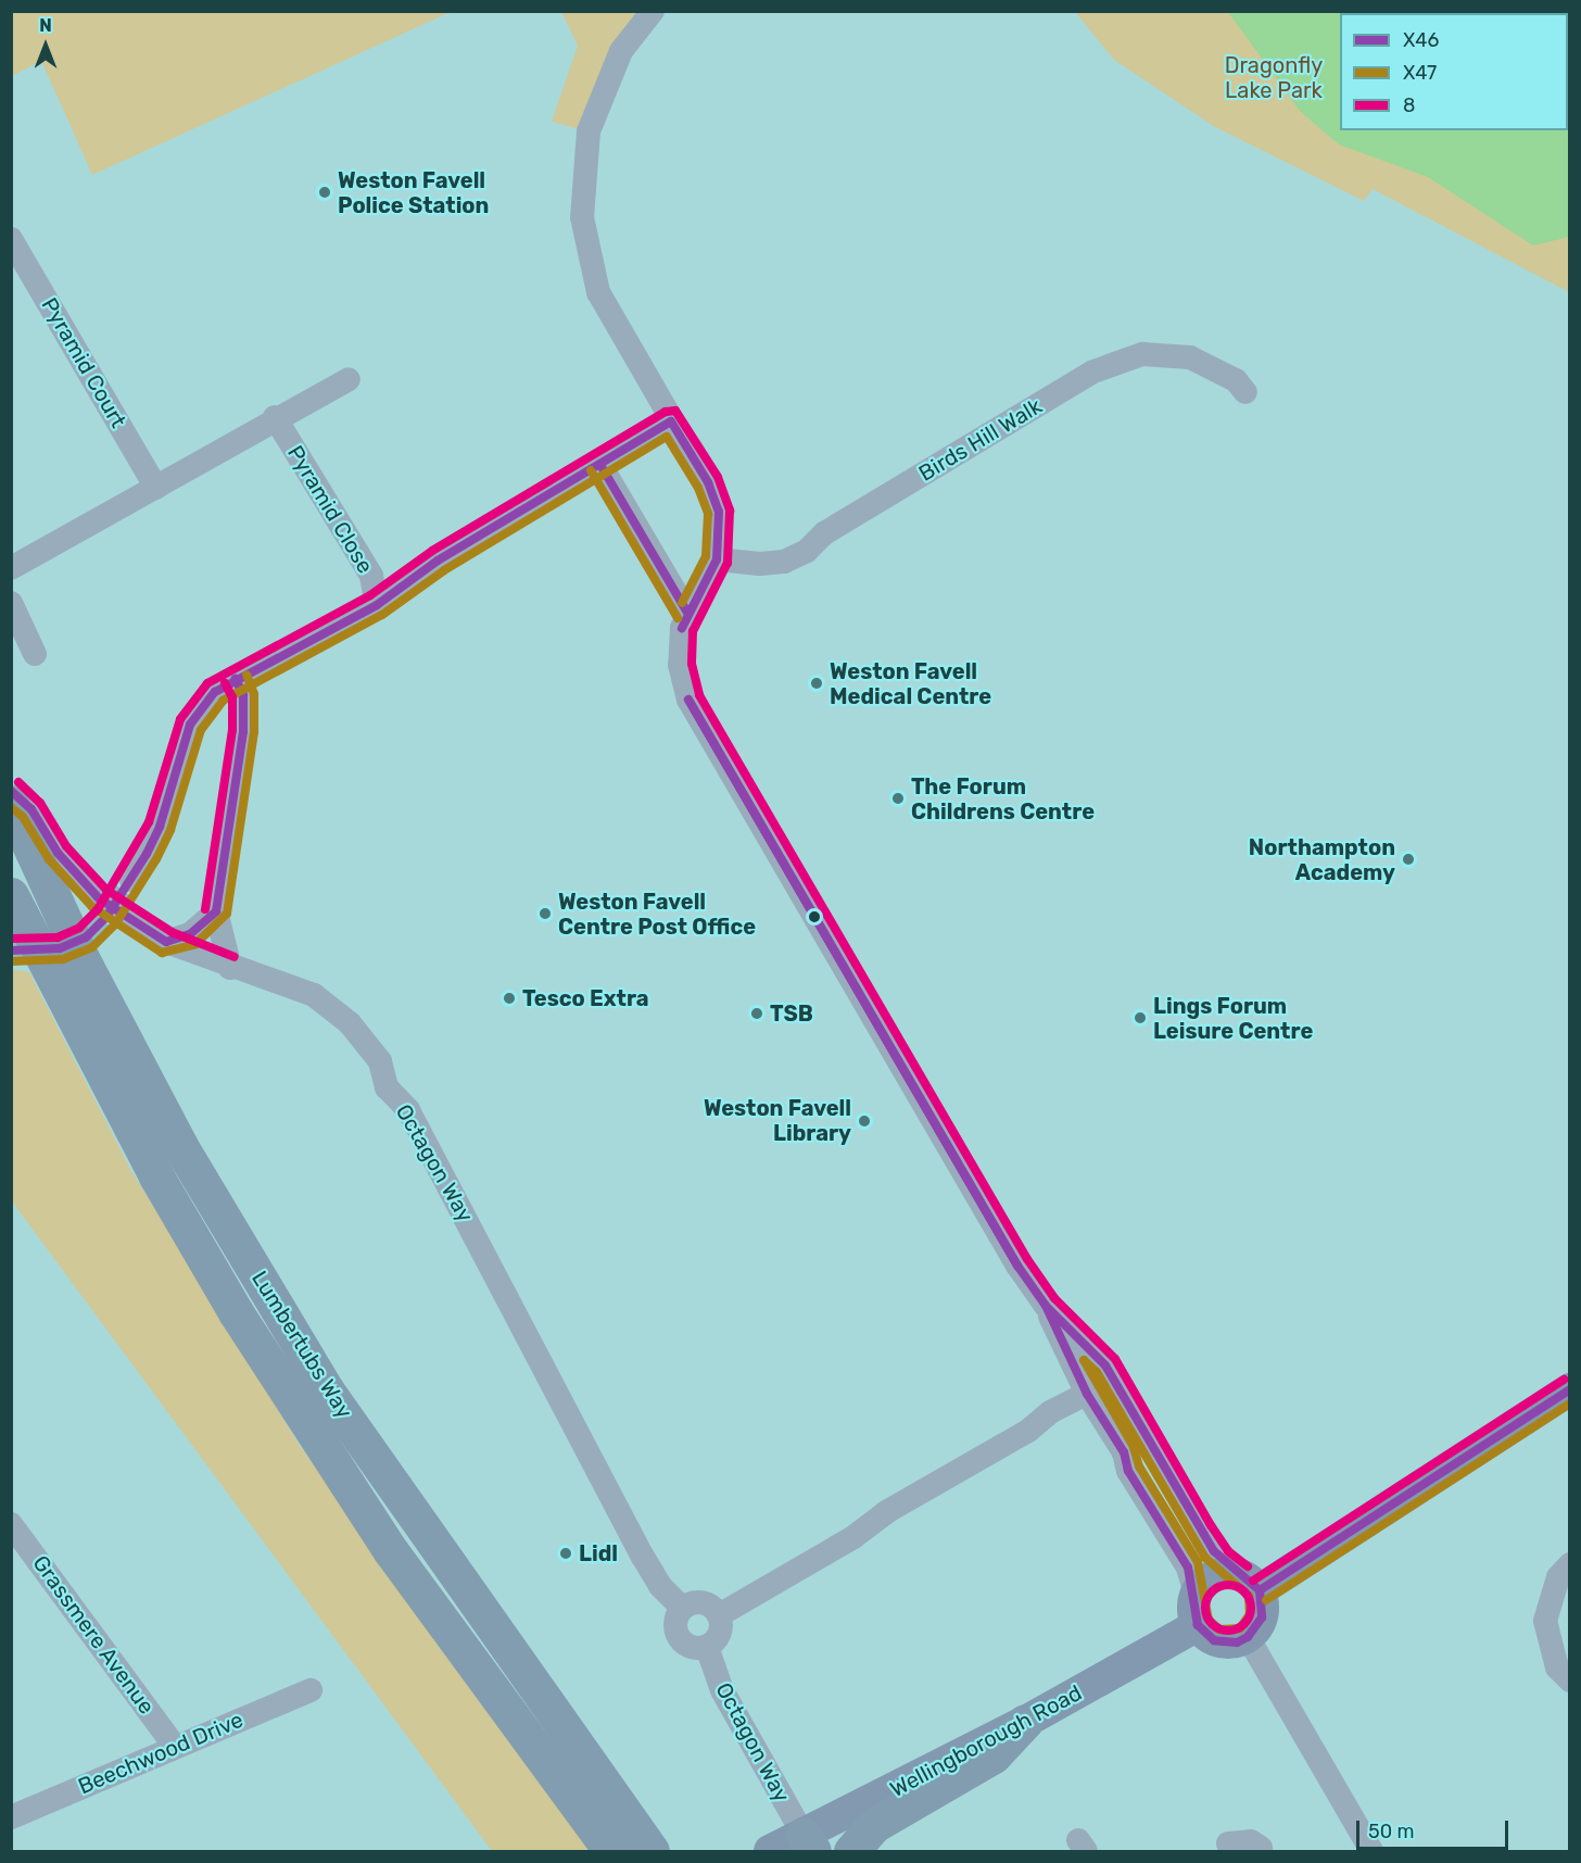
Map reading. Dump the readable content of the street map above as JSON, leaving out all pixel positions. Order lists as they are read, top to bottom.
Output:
{
  "streets": {
    "highway": ["Lumbertubs Way"],
    "main road": ["Wellingborough Road"],
    "street": [
      "Pyramid Court",
      "Birds Hill Walk",
      "Pyramid Close",
      "Octagon Way",
      "Grassmere Avenue",
      "Beechwood Drive"
    ]
  },
  "crossings": [
    ["Octagon Way", "Wellingborough Road"],
    ["Grassmere Avenue", "Beechwood Drive"]
  ],
  "parks": ["Dragonfly Lake Park"],
  "places": [
    "Weston Favell Police Station",
    "Weston Favell Medical Centre",
    "The Forum Childrens Centre",
    "Northampton Academy",
    "Weston Favell Centre Post Office",
    "Tesco Extra",
    "TSB",
    "Lings Forum Leisure Centre",
    "Weston Favell Library",
    "Lidl"
  ],
  "lines": ["transit line 8", "transit line X46", "transit line X47"],
  "legend": ["X46", "X47", "8"],
  "scale_bar": "50 m",
  "north": "top"
}
